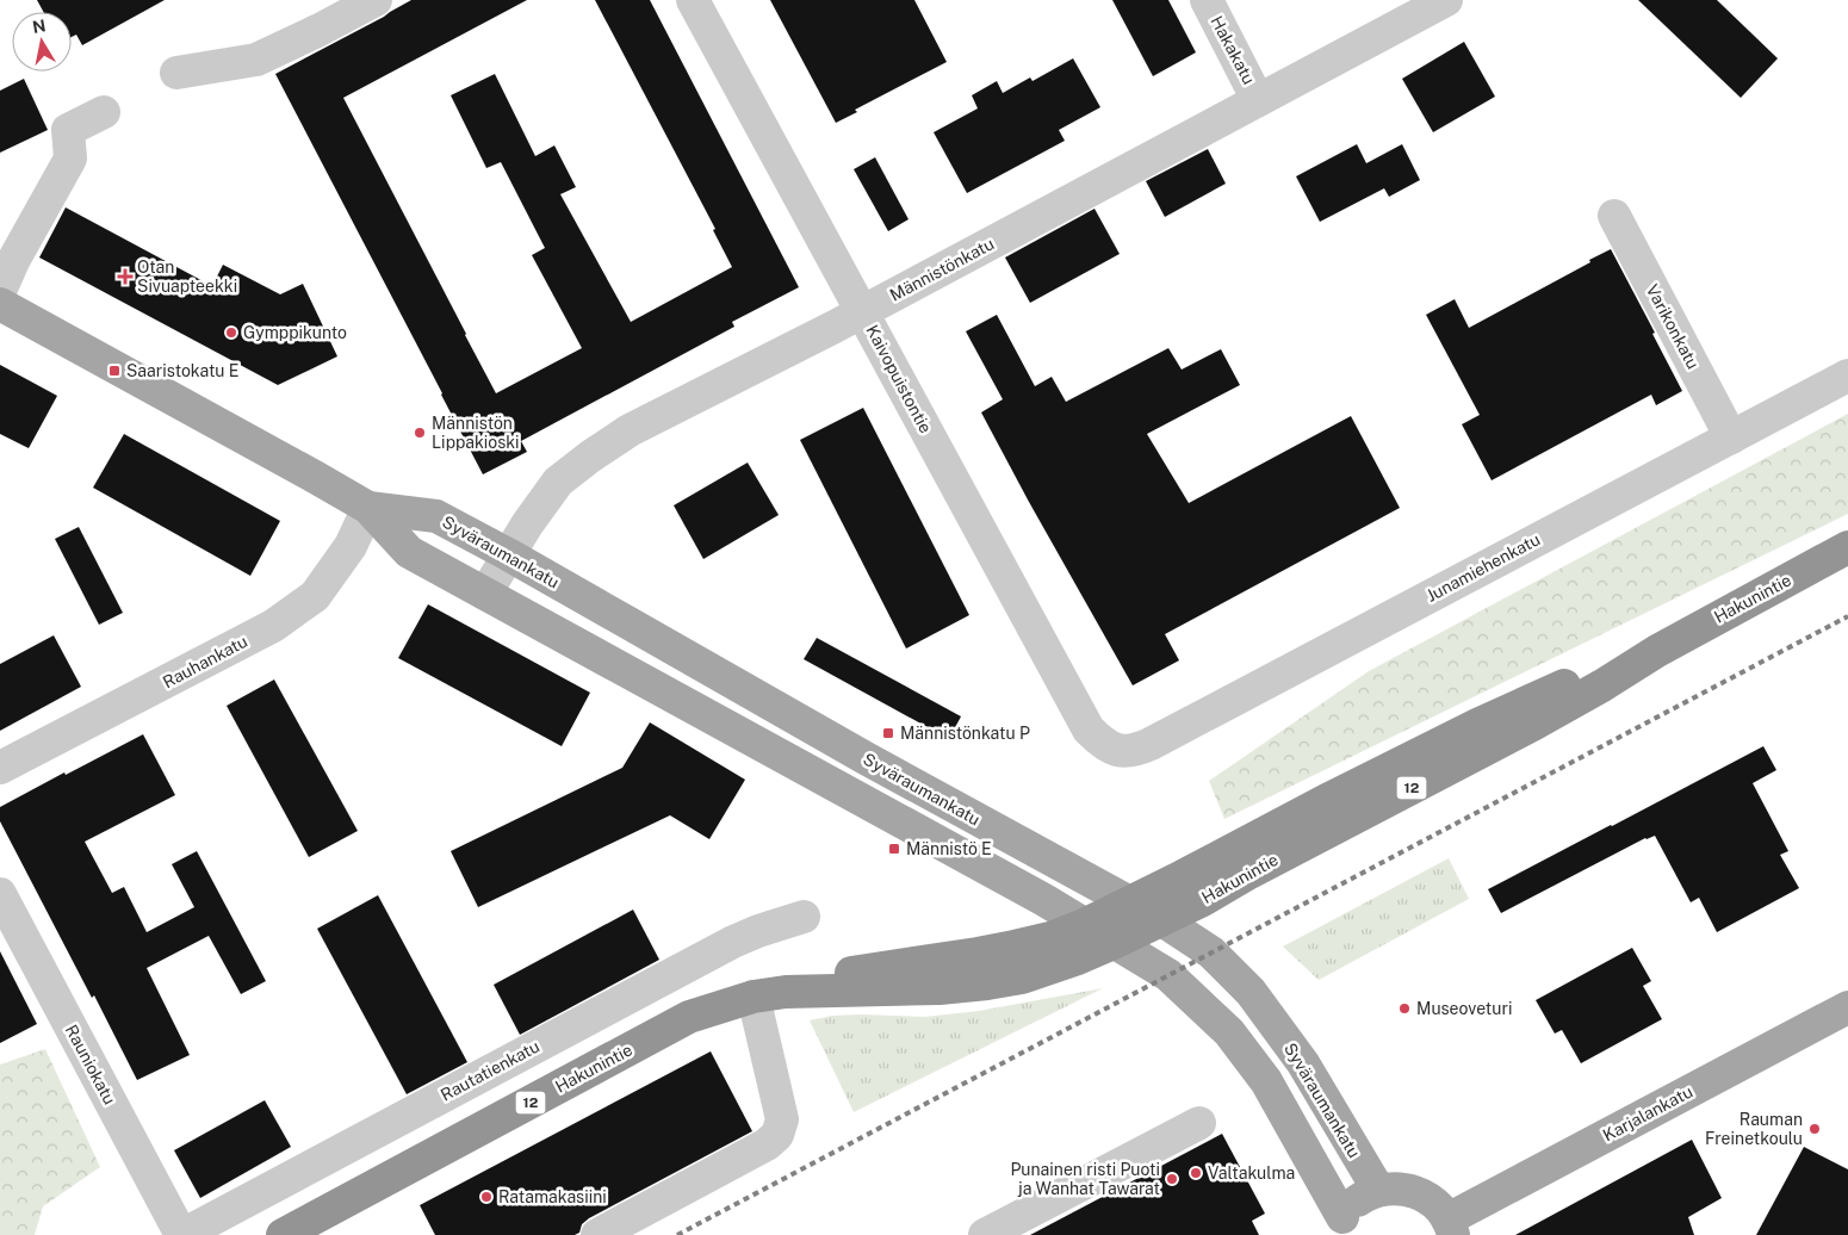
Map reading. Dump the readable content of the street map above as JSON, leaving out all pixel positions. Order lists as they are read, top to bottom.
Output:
{
  "streets": {
    "highway": ["Hakunintie", "12"],
    "main road": ["Syväraumankatu", "Karjalankatu"],
    "street": [
      "Hakakatu",
      "Männistönkatu",
      "Varikonkatu",
      "Kaivopuistontie",
      "Junamiehenkatu",
      "Rauhankatu",
      "Rauniokatu",
      "Rautatienkatu"
    ]
  },
  "crossings": [
    ["Hakakatu", "Männistönkatu"],
    ["Männistönkatu", "Kaivopuistontie"],
    ["Männistönkatu", "Syväraumankatu"],
    ["Varikonkatu", "Junamiehenkatu"],
    ["Kaivopuistontie", "Junamiehenkatu"],
    ["Syväraumankatu", "Hakunintie"],
    ["Syväraumankatu", "Rauhankatu"],
    ["Rauniokatu", "Rautatienkatu"]
  ],
  "places": {
    "health": ["Otan Sivuapteekki"],
    "other": [
      "Gymppikunto",
      "Männistön Lippakioski",
      "Museoveturi",
      "Rauman Freinetkoulu",
      "Valtakulma",
      "Punainen risti Puoti ja Wanhat Tawarat",
      "Ratamakasiini"
    ],
    "transit": ["Saaristokatu E", "Männistönkatu P", "Männistö E"]
  },
  "north": "top"
}
